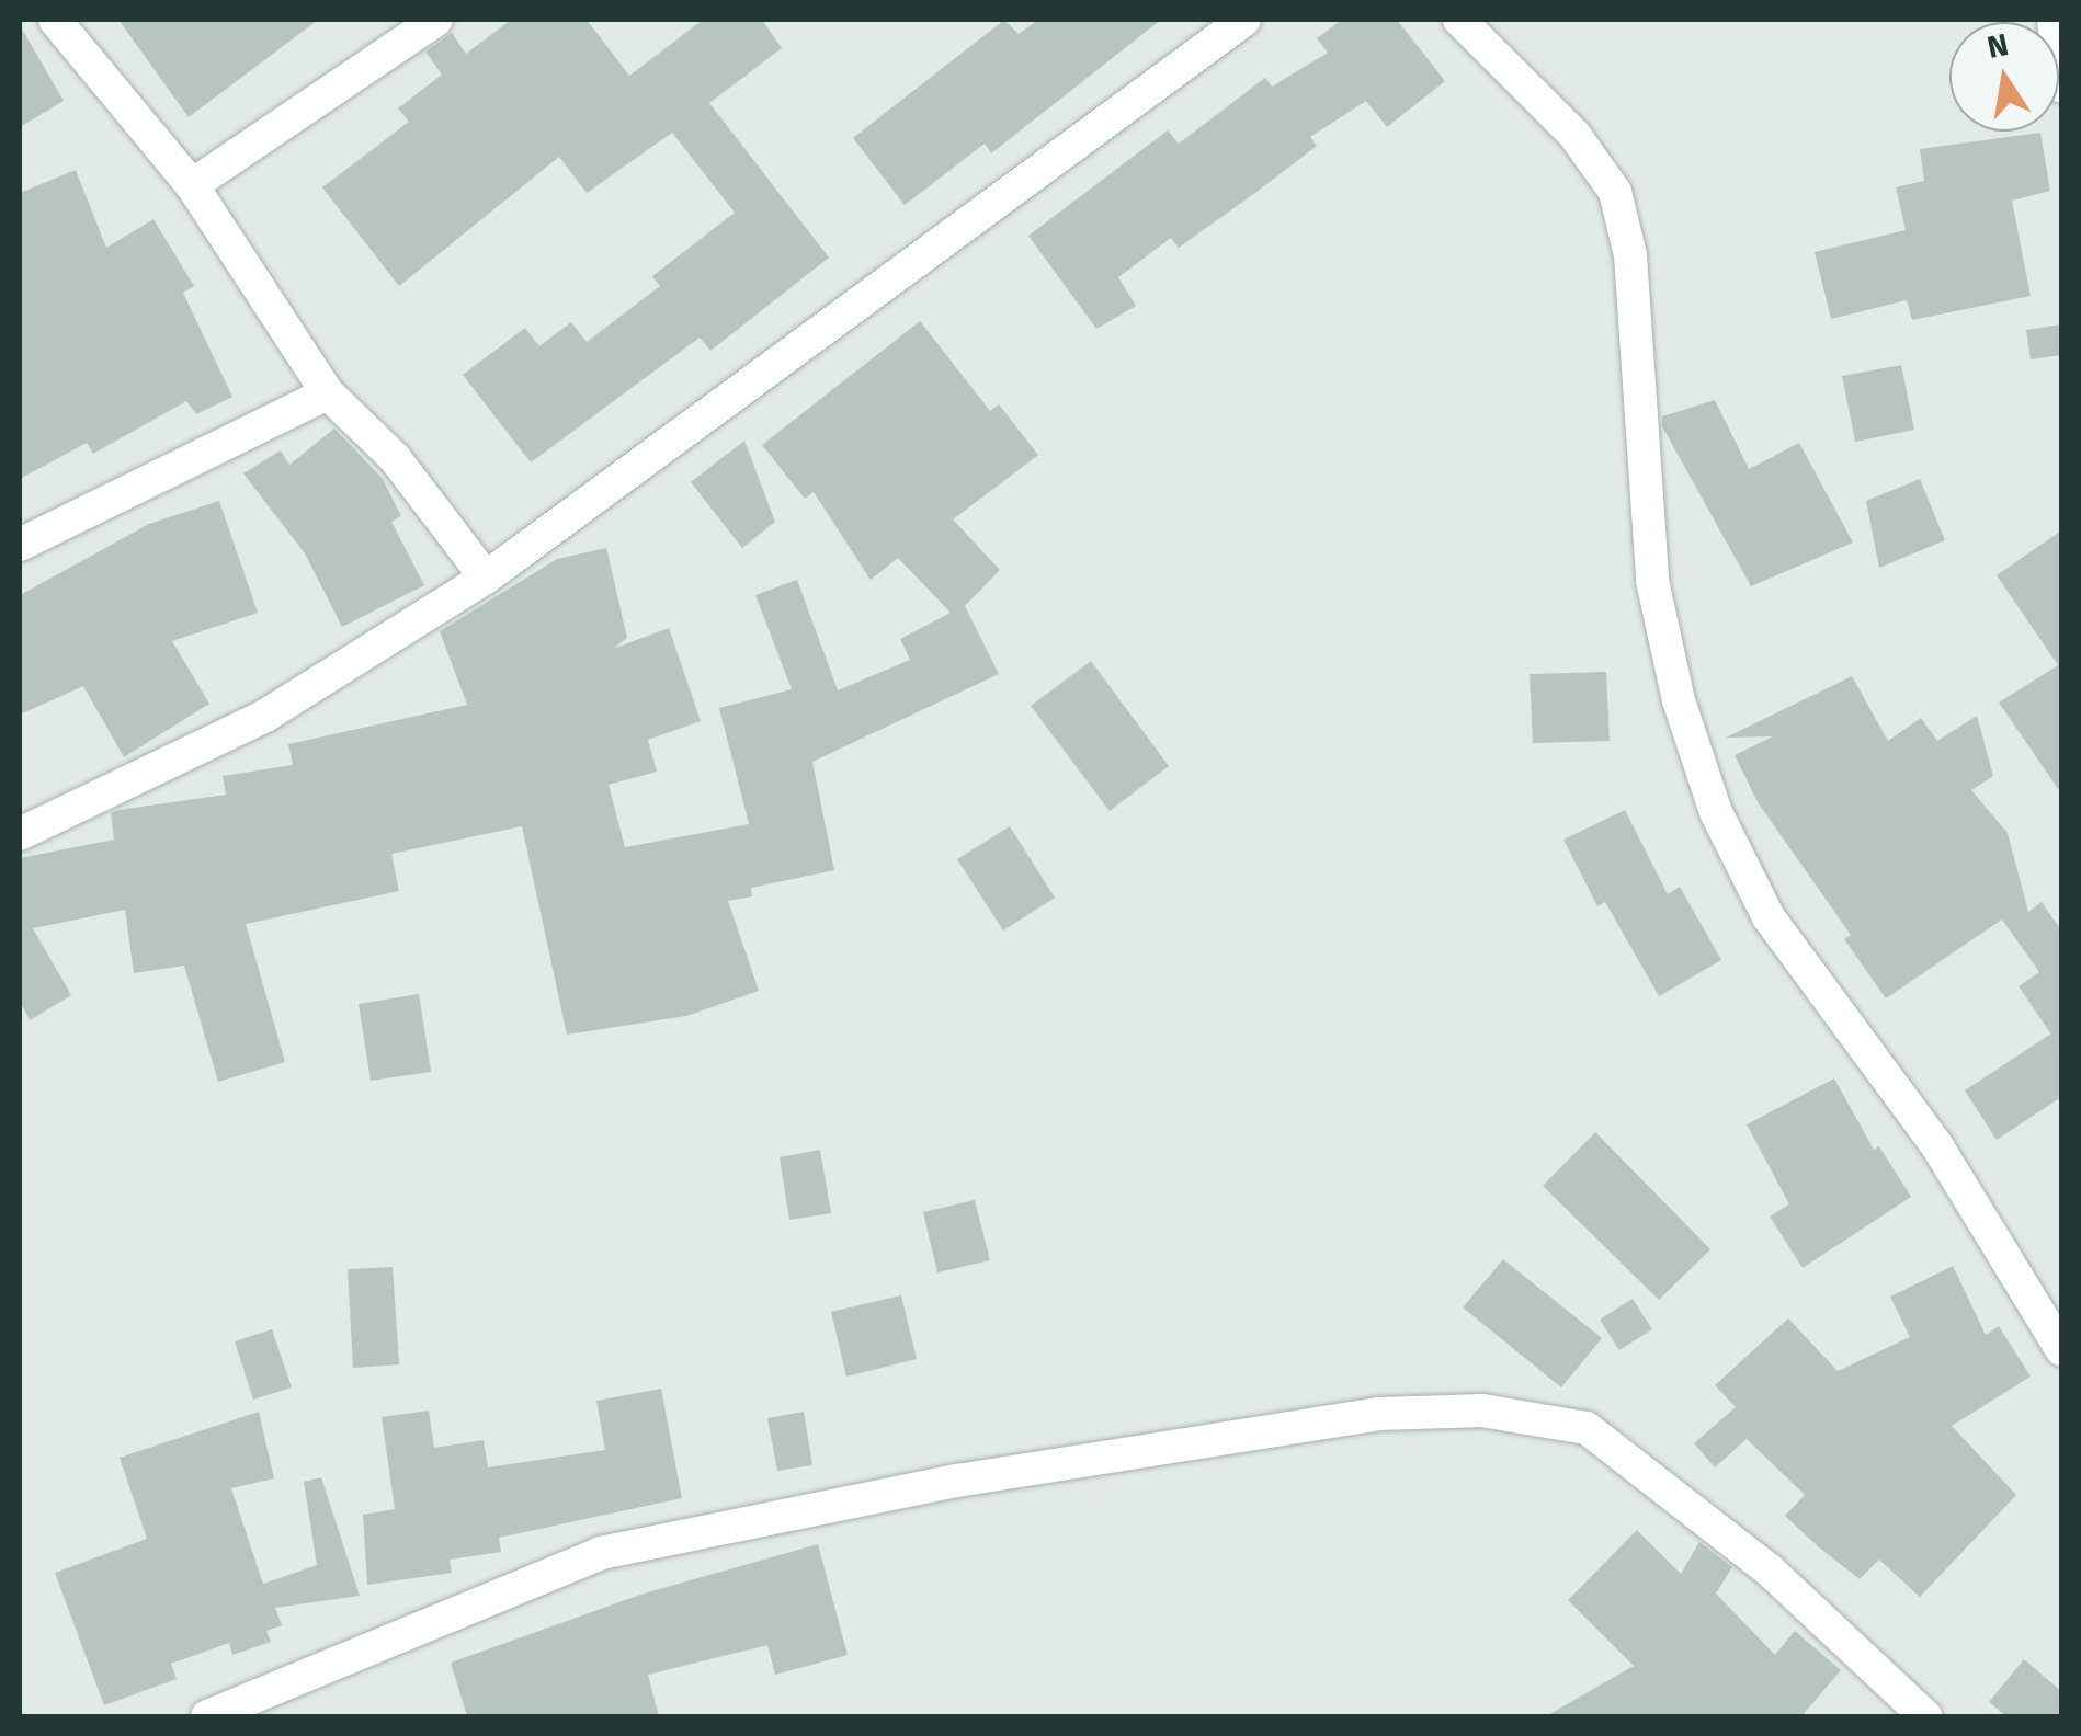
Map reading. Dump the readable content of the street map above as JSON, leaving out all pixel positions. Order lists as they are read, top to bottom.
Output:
{
  "north": "top"
}
